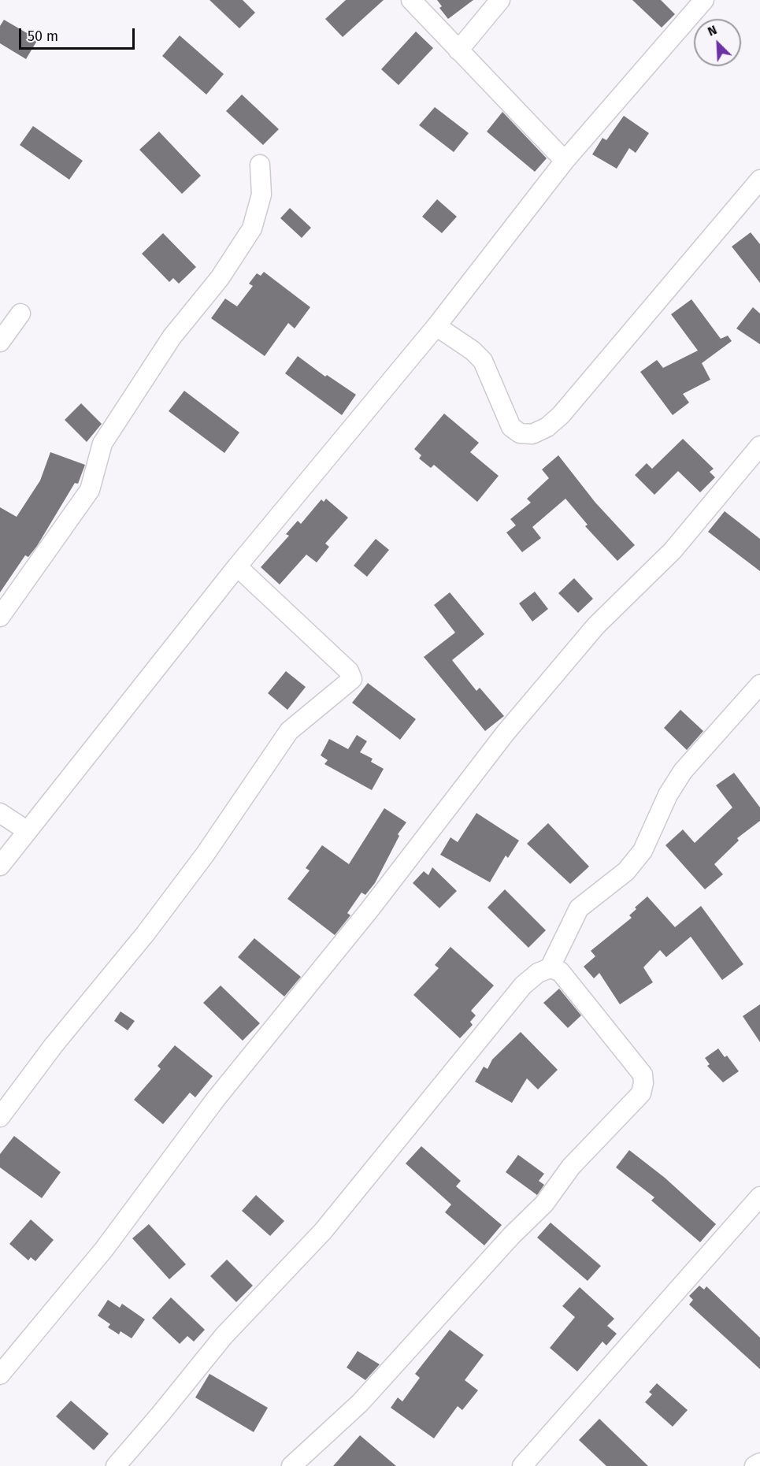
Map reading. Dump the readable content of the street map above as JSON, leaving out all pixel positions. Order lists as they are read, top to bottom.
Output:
{
  "scale_bar": "50 m",
  "north": "top left"
}
